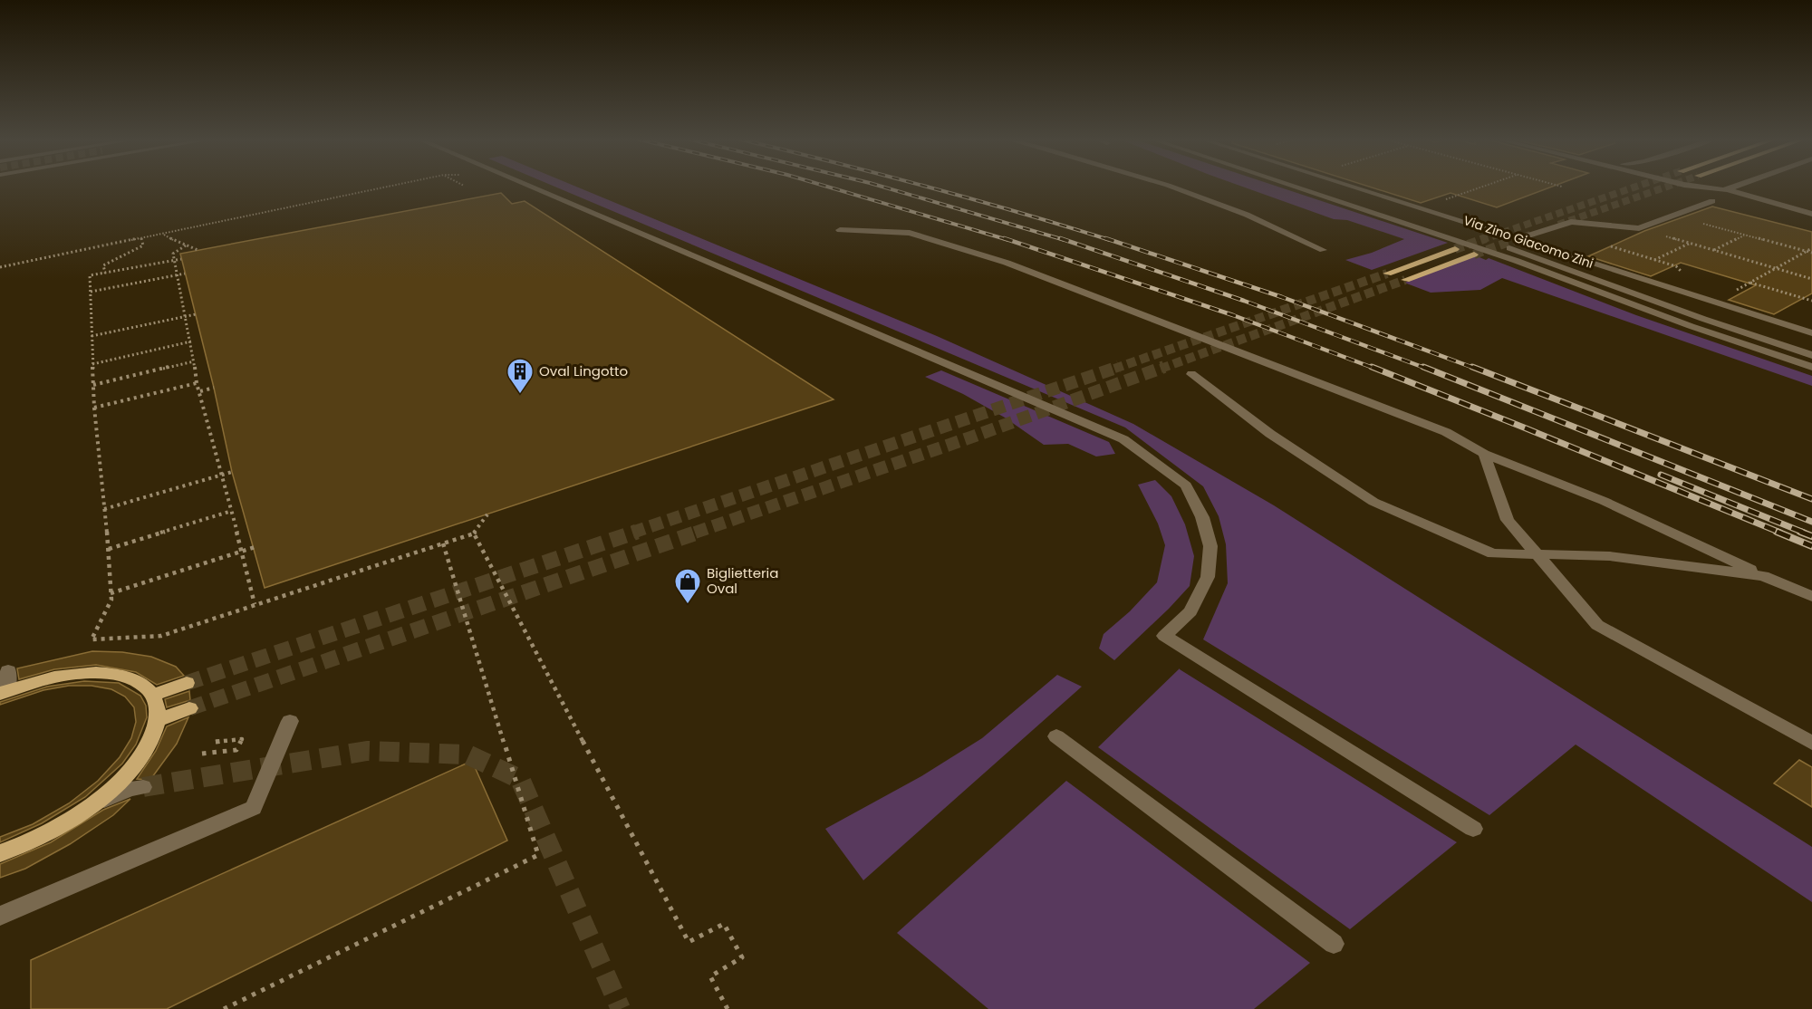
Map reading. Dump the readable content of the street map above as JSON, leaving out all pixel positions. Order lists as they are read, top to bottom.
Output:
{
  "streets": {
    "street": ["Via Zino Giacomo Zini"]
  },
  "places": {
    "building": ["Oval Lingotto"],
    "shop": ["Biglietteria Oval"]
  }
}
